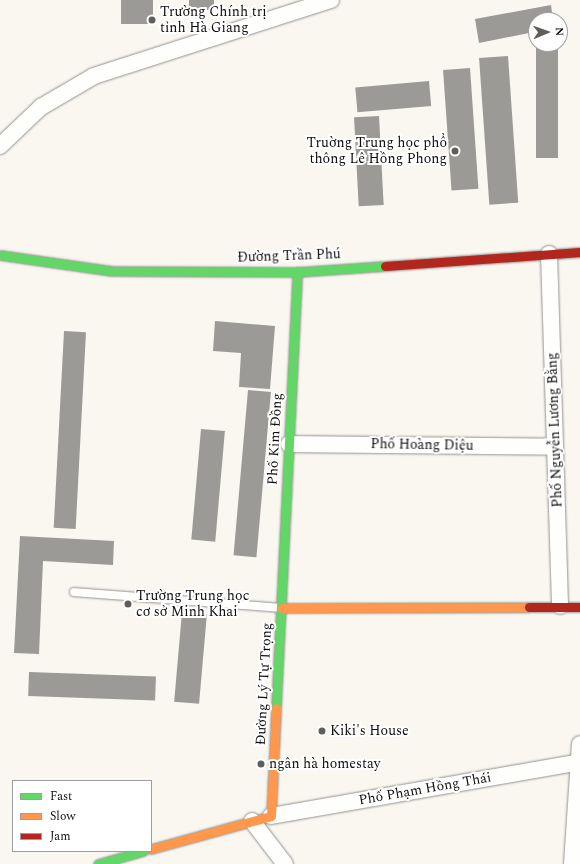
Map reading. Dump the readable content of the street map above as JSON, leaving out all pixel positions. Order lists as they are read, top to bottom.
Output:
{
  "streets": {
    "street": [
      "Đường Trần Phú",
      "Phố Nguyễn Lương Bằng",
      "Phố Kim Đồng",
      "Phố Hoàng Diệu",
      "Đường Lý Tự Trọng",
      "Phố Phạm Hồng Thái"
    ]
  },
  "crossings": [
    ["Đường Trần Phú", "Phố Nguyễn Lương Bằng"],
    ["Đường Trần Phú", "Phố Kim Đồng"],
    ["Phố Nguyễn Lương Bằng", "Phố Hoàng Diệu"],
    ["Phố Nguyễn Lương Bằng", "Đường Lý Tự Trọng"],
    ["Phố Kim Đồng", "Phố Hoàng Diệu"],
    ["Phố Kim Đồng", "Đường Lý Tự Trọng"],
    ["Đường Lý Tự Trọng", "Phố Phạm Hồng Thái"]
  ],
  "places": [
    "Trường Chính trị tỉnh Hà Giang",
    "Truờng Trung học phổ thông Lê Hồng Phong",
    "Trường Trung học cơ sở Minh Khai",
    "Kiki's House",
    "ngân hà homestay"
  ],
  "legend": ["Fast", "Slow", "Jam"],
  "north": "right"
}
